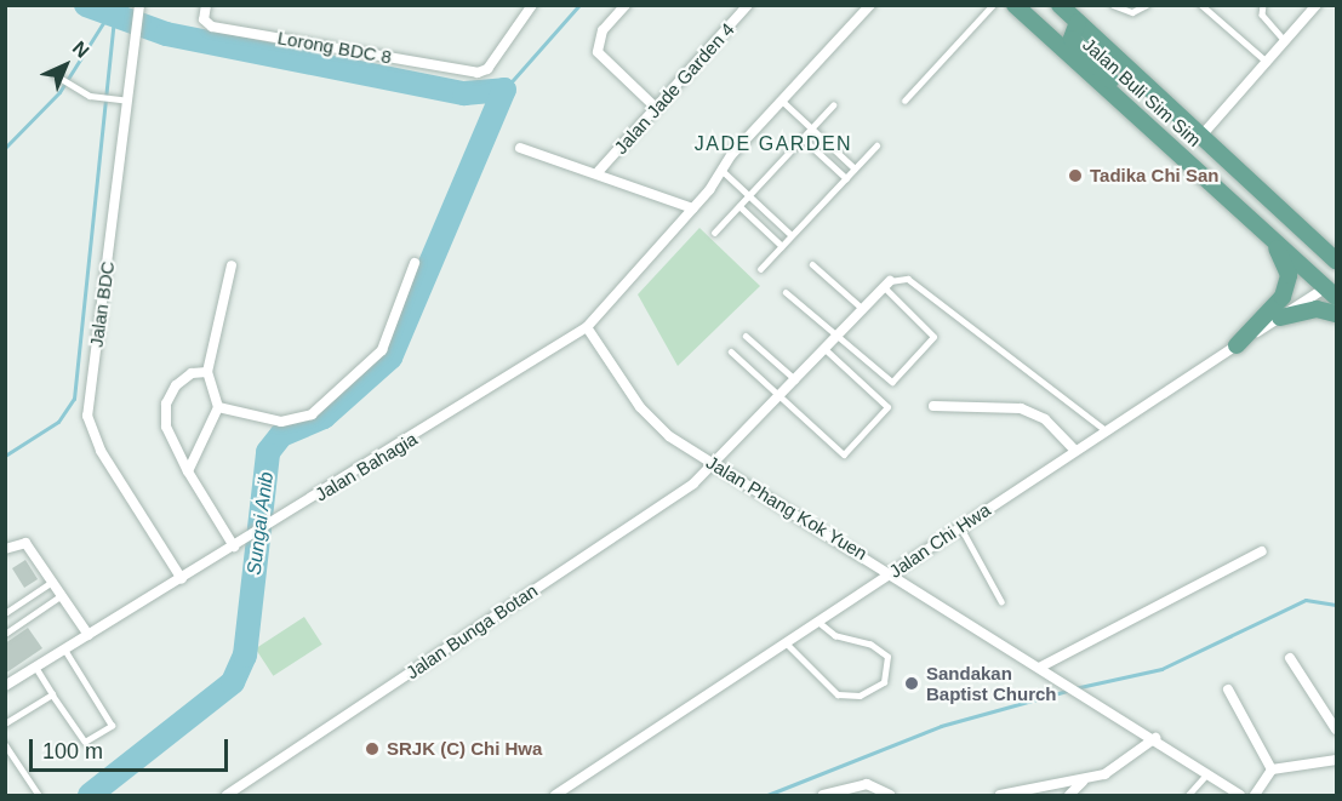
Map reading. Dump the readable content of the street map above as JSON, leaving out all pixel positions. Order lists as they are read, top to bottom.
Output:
{
  "streets": {
    "main road": ["Jalan Buli Sim Sim"],
    "street": [
      "Lorong BDC 8",
      "Jalan Jade Garden 4",
      "Jalan BDC",
      "Jalan Bahagia",
      "Jalan Phang Kok Yuen",
      "Jalan Chi Hwa",
      "Jalan Bunga Botan"
    ]
  },
  "crossings": [
    ["Jalan Buli Sim Sim", "Jalan Chi Hwa"],
    ["Jalan BDC", "Jalan Bahagia"],
    ["Jalan Bahagia", "Jalan Phang Kok Yuen"],
    ["Jalan Phang Kok Yuen", "Jalan Chi Hwa"],
    ["Jalan Phang Kok Yuen", "Jalan Bunga Botan"]
  ],
  "districts": ["JADE GARDEN"],
  "water": ["Sungai Anib"],
  "places": ["Tadika Chi San", "Sandakan Baptist Church", "SRJK (C) Chi Hwa"],
  "scale_bar": "100 m",
  "north": "top right"
}
